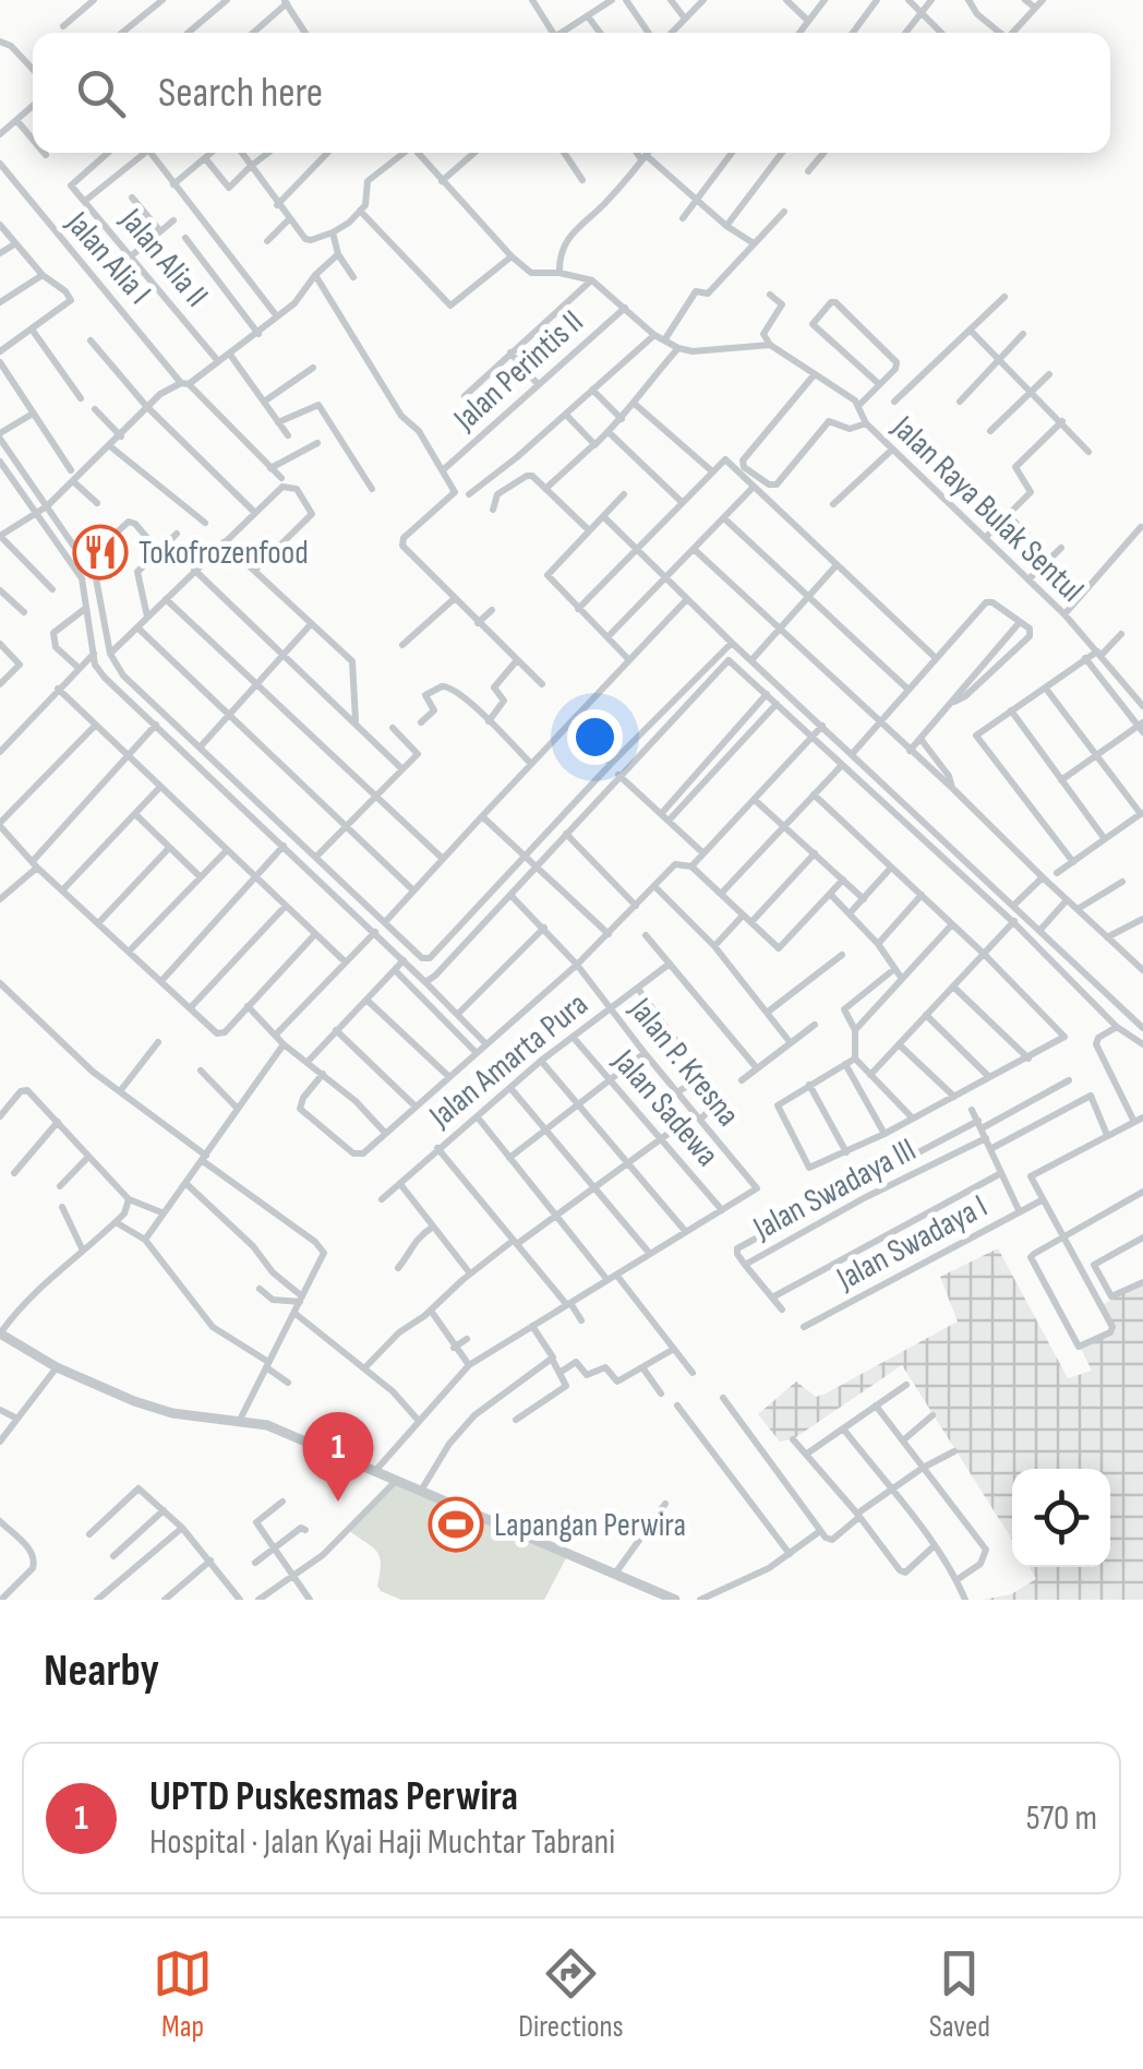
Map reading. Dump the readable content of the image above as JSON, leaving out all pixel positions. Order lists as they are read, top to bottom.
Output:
{
  "streets": {
    "street": [
      "Jalan Alia I",
      "Jalan Alia II",
      "Jalan Perintis II",
      "Jalan Raya Bulak Sentul",
      "Jalan Amarta Pura",
      "Jalan P. Kresna",
      "Jalan Sadewa",
      "Jalan Swadaya III",
      "Jalan Swadaya I"
    ]
  },
  "crossings": [
    ["Jalan Amarta Pura", "Jalan P. Kresna"],
    ["Jalan Amarta Pura", "Jalan Sadewa"],
    ["Jalan P. Kresna", "Jalan Sadewa"]
  ],
  "places": {
    "restaurant": ["Tokofrozenfood"],
    "sports": ["Lapangan Perwira"]
  },
  "page": {
    "search": "Search here",
    "pins": "1",
    "heading": "Nearby",
    "list": [
      {
        "mark": "1",
        "name": "UPTD Puskesmas Perwira",
        "note": "Hospital · Jalan Kyai Haji Muchtar Tabrani",
        "value": "570 m"
      }
    ],
    "nav": ["Map", "Directions", "Saved"]
  }
}
